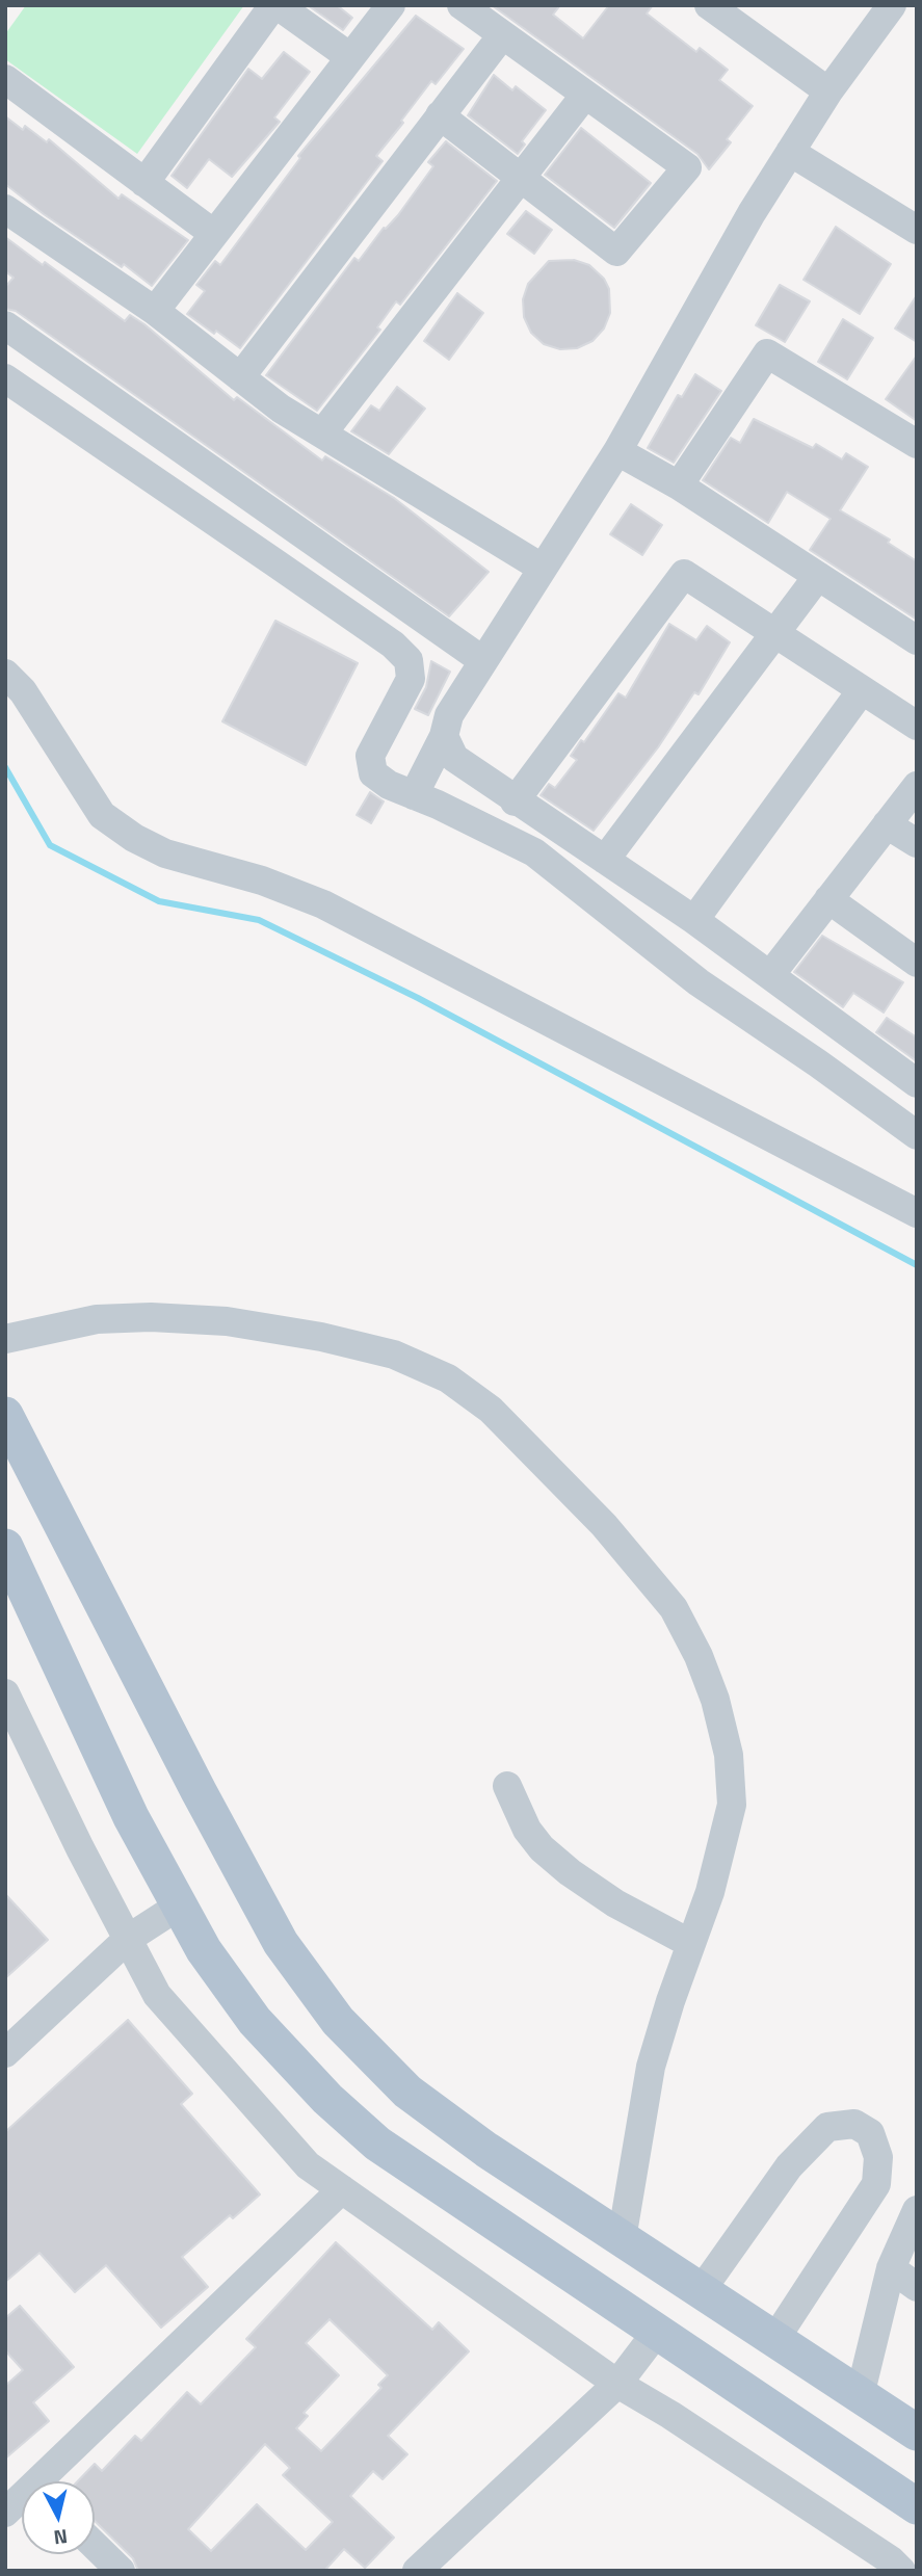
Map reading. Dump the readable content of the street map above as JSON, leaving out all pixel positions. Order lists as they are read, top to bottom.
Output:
{
  "north": "bottom"
}
